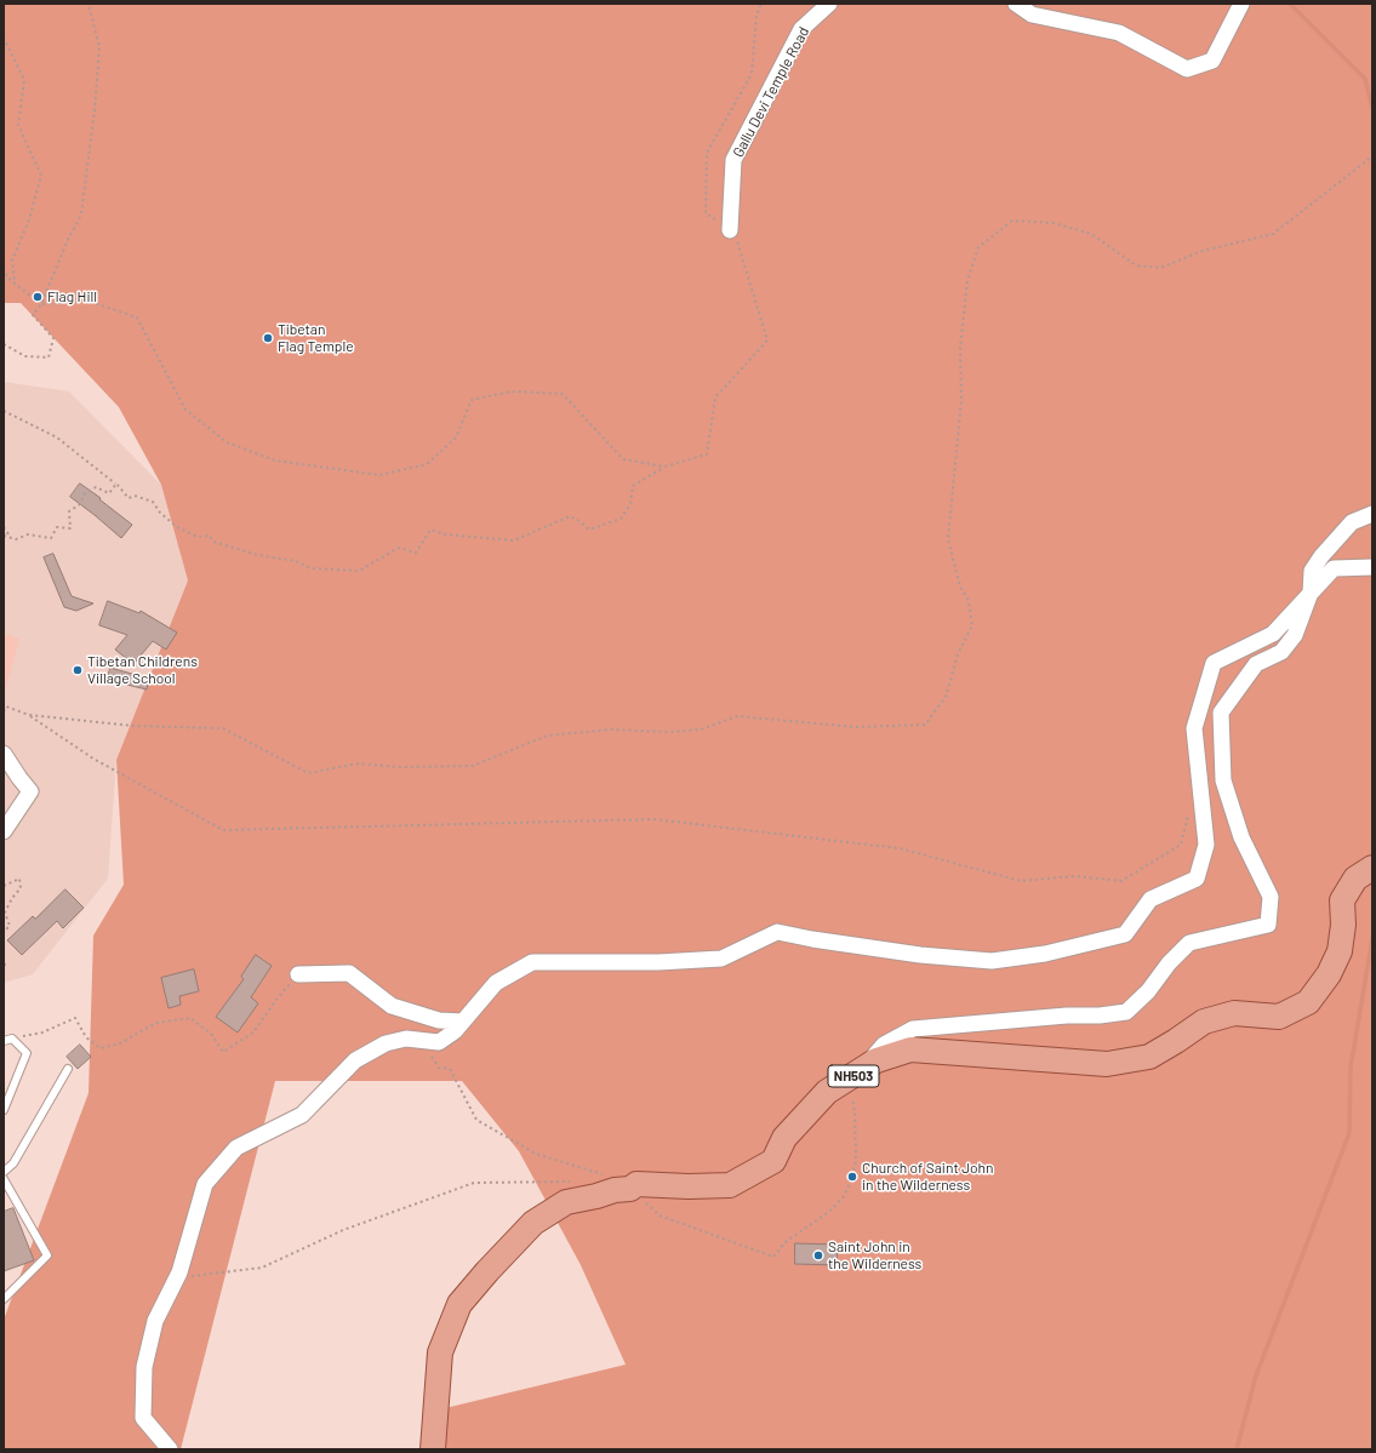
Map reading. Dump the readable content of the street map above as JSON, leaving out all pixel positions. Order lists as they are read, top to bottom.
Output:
{
  "streets": {
    "main road": ["NH503"],
    "street": ["Gallu Devi Temple Road"]
  },
  "places": [
    "Flag Hill",
    "Tibetan Flag Temple",
    "Tibetan Childrens Village School",
    "Church of Saint John in the Wilderness",
    "Saint John in the Wilderness"
  ]
}
